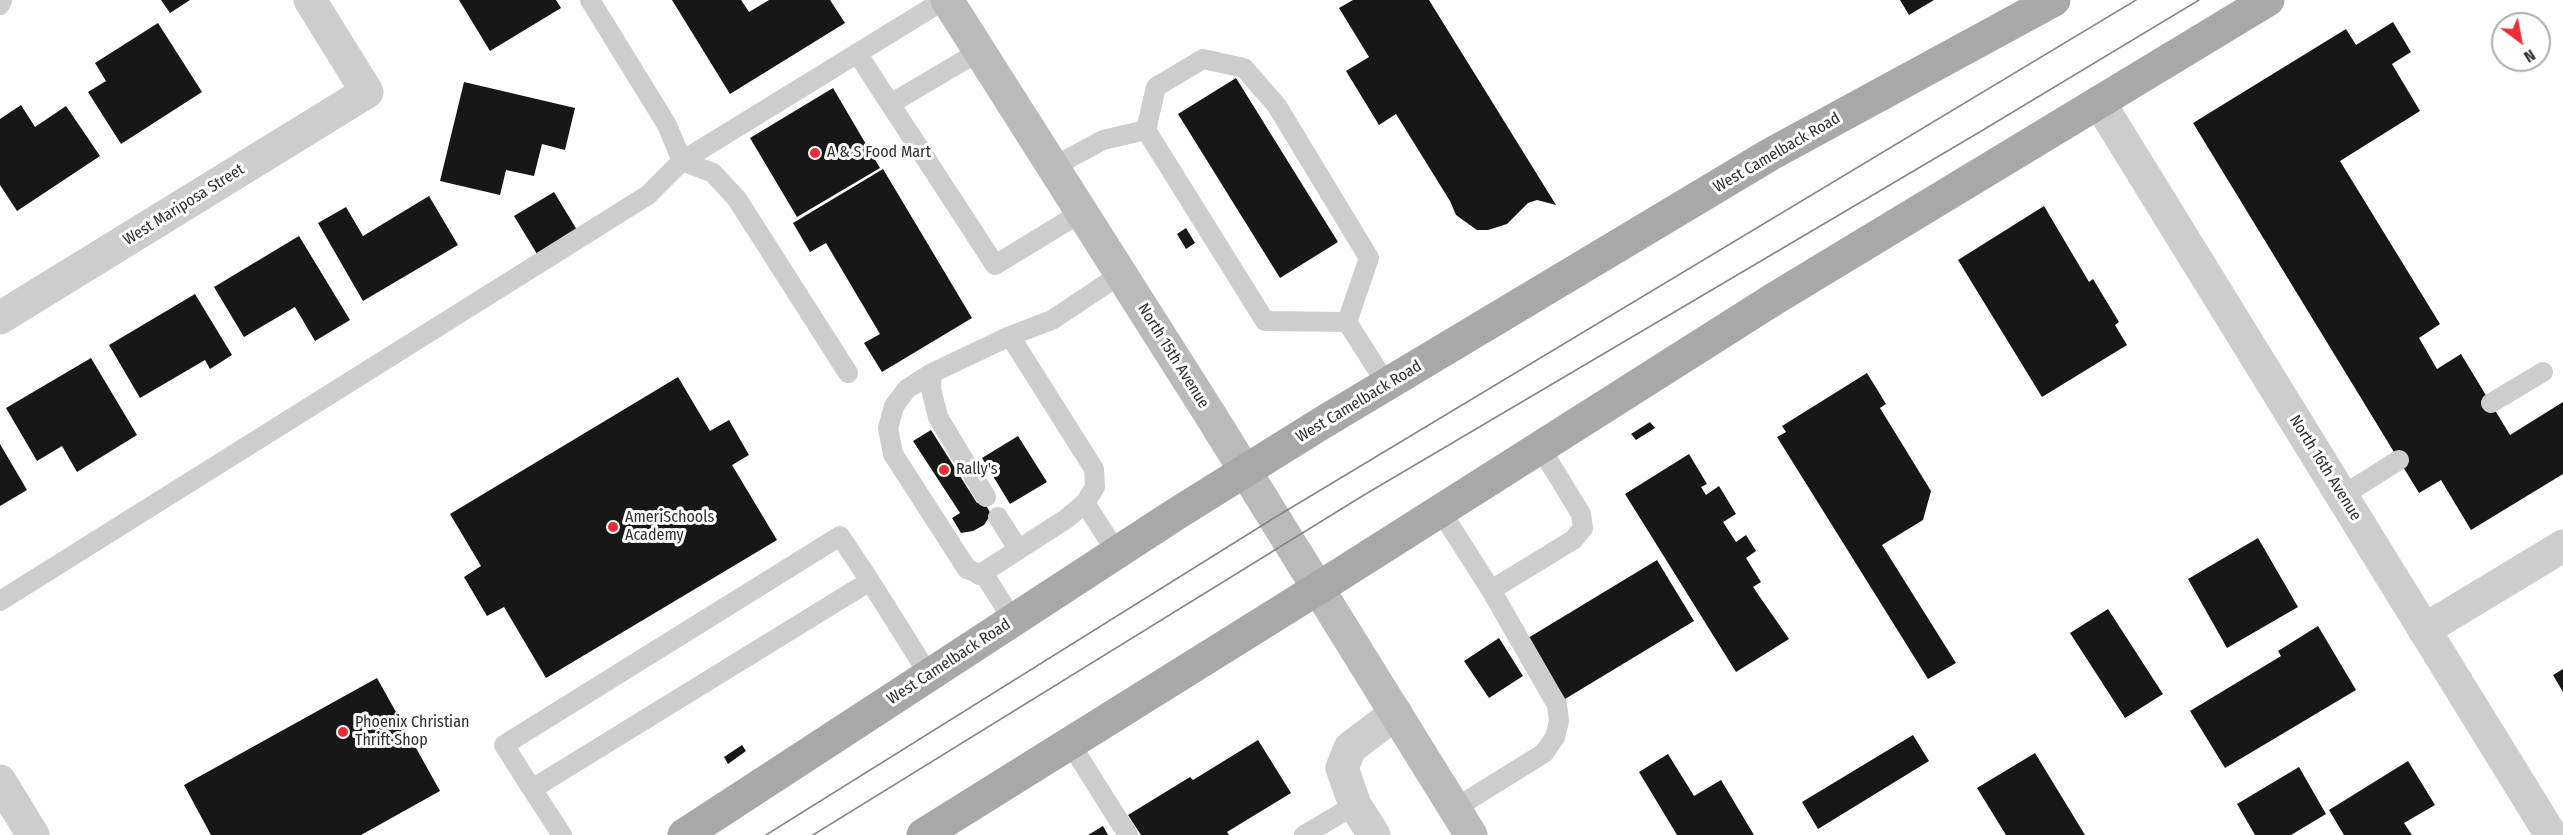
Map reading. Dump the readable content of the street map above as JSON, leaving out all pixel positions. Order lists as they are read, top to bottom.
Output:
{
  "streets": {
    "main road": ["West Camelback Road"],
    "street": ["West Mariposa Street", "North 15th Avenue", "North 16th Avenue"]
  },
  "crossings": [
    ["West Camelback Road", "North 15th Avenue"]
  ],
  "places": [
    "A & S Food Mart",
    "Rally's",
    "AmeriSchools Academy",
    "Phoenix Christian Thrift Shop"
  ],
  "north": "bottom right"
}
